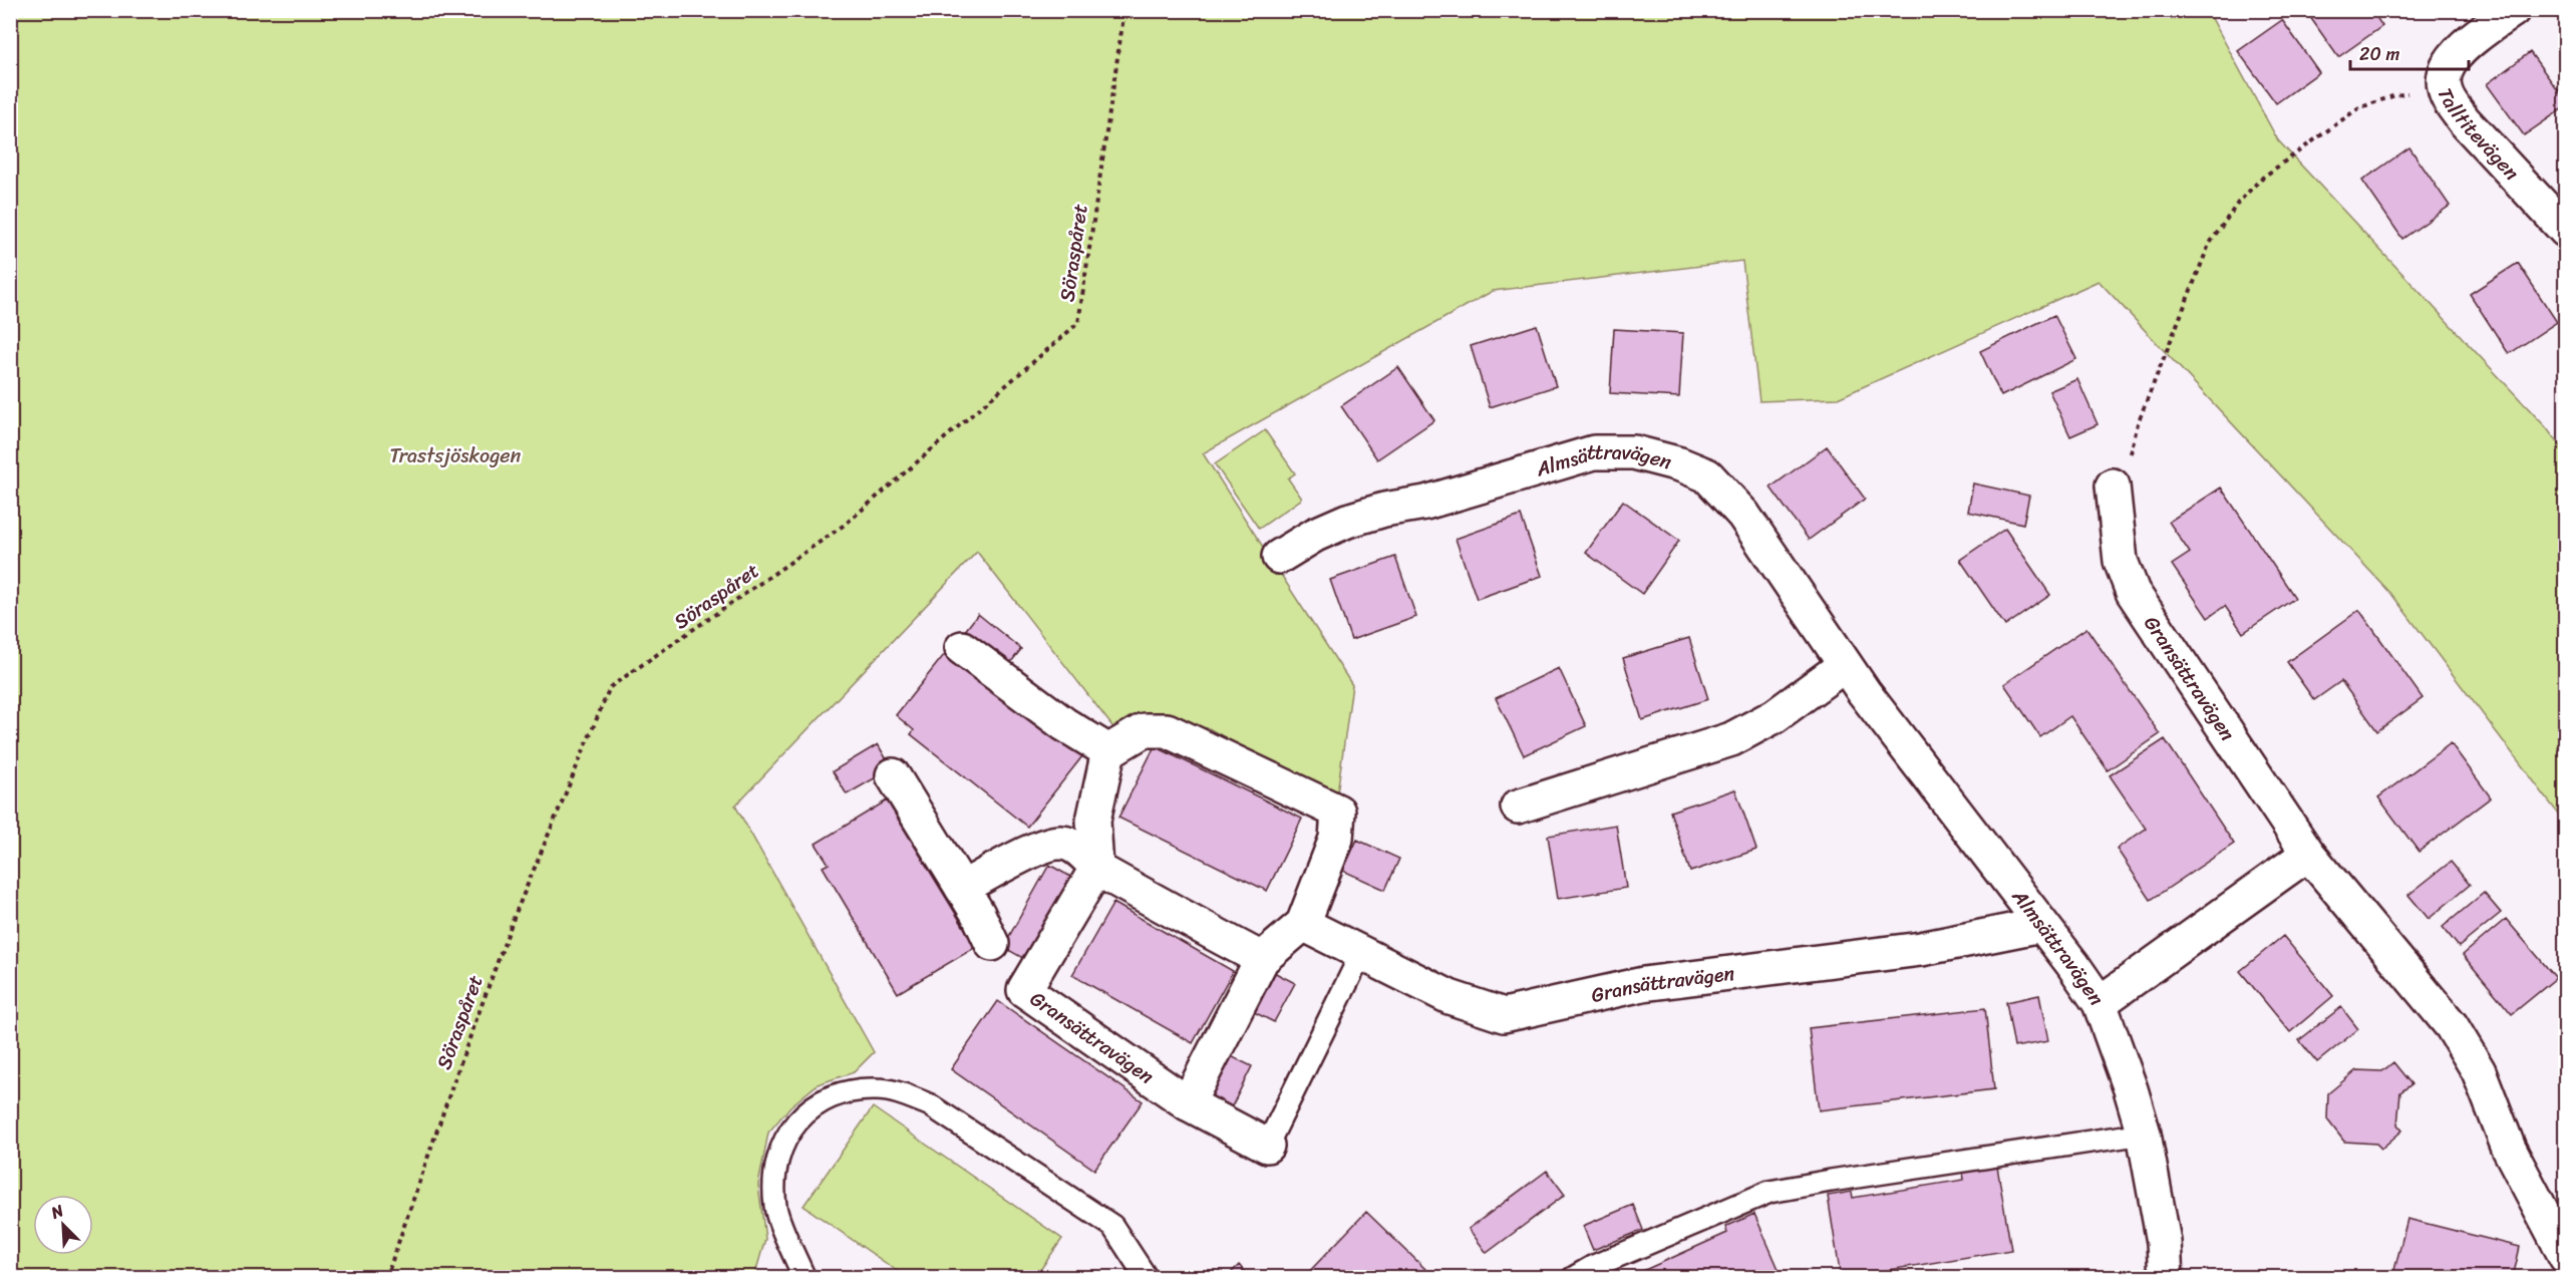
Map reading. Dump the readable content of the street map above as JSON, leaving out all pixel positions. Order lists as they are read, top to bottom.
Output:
{
  "streets": {
    "street": ["Talltitevägen", "Almsättravägen", "Gransättravägen"],
    "path": ["Söraspåret"]
  },
  "crossings": [
    ["Almsättravägen", "Gransättravägen"]
  ],
  "parks": ["Trastsjöskogen"],
  "scale_bar": "20 m",
  "north": "top left"
}
